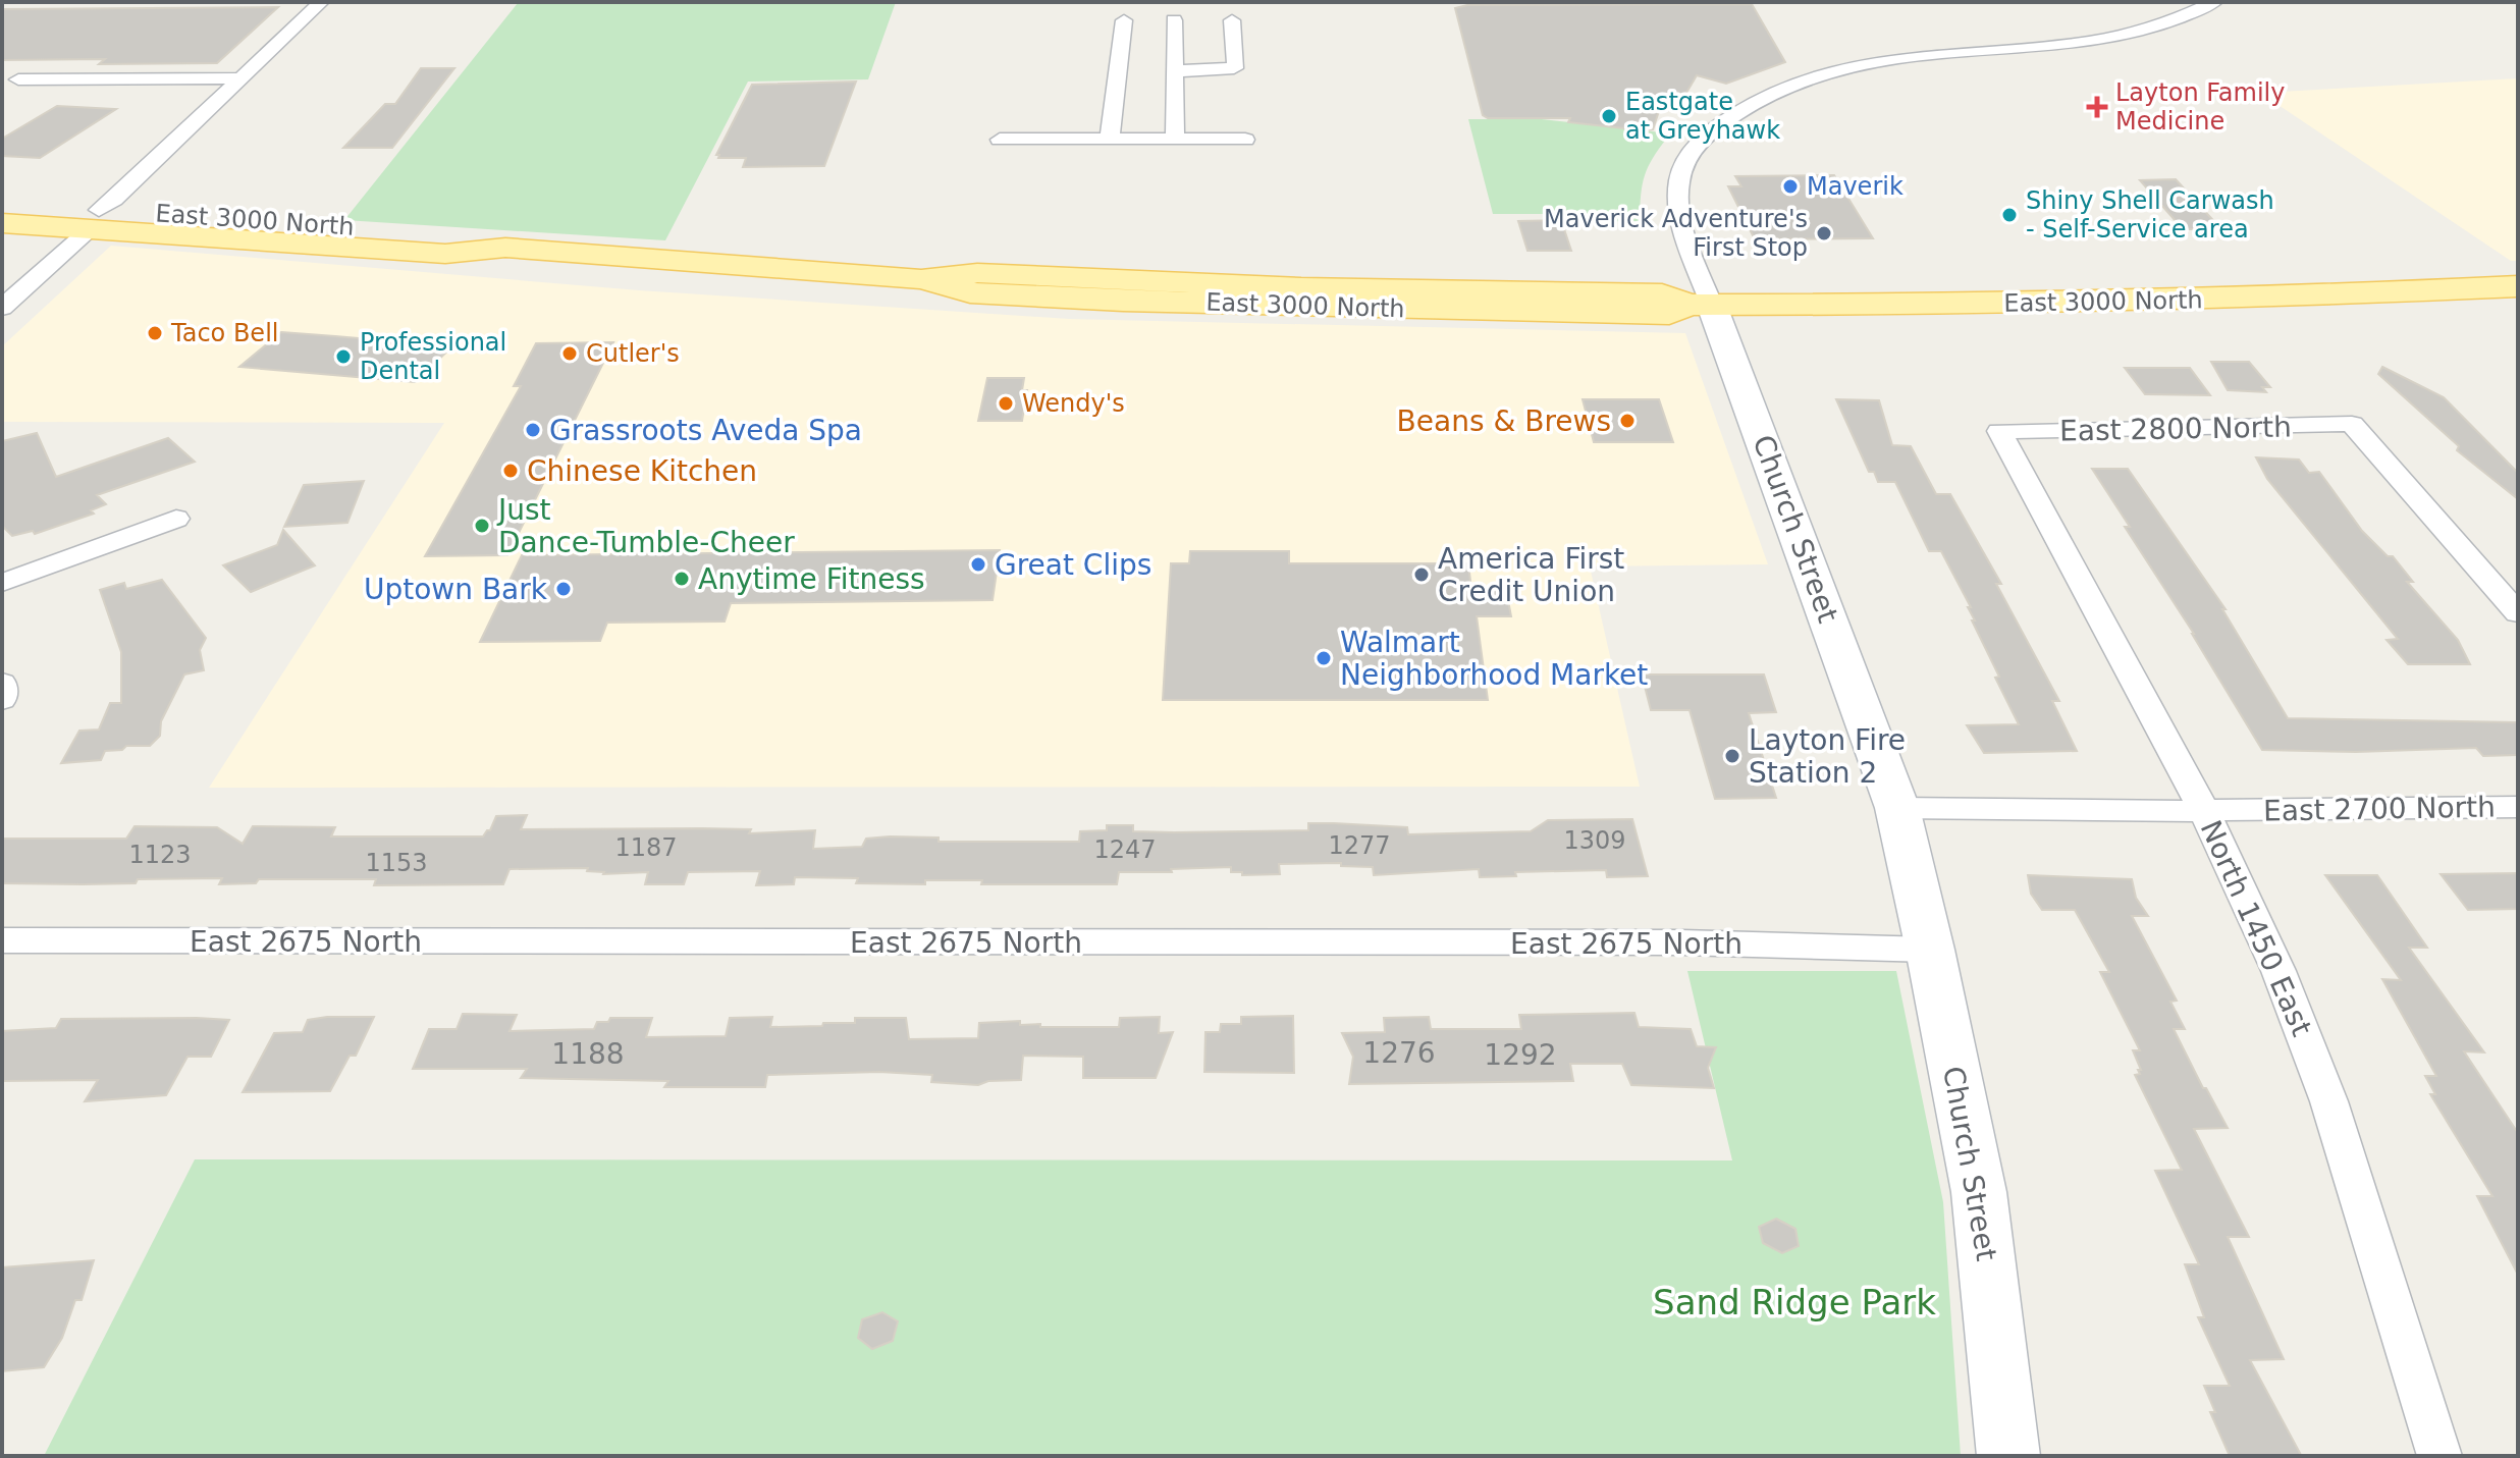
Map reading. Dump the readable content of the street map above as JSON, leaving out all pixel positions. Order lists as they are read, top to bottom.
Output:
{
  "streets": {
    "main road": ["East 3000 North"],
    "street": [
      "East 2800 North",
      "Church Street",
      "East 2700 North",
      "North 1450 East",
      "East 2675 North"
    ]
  },
  "crossings": [
    ["East 3000 North", "Church Street"],
    ["East 2800 North", "North 1450 East"],
    ["Church Street", "East 2700 North"],
    ["Church Street", "East 2675 North"],
    ["East 2700 North", "North 1450 East"]
  ],
  "parks": ["Sand Ridge Park"],
  "places": {
    "health": ["Layton Family Medicine"],
    "other": [
      "Eastgate at Greyhawk",
      "Maverik",
      "Shiny Shell Carwash - Self-Service area",
      "Maverick Adventure's First Stop",
      "Taco Bell",
      "Cutler's",
      "Professional Dental",
      "Wendy's",
      "Beans & Brews",
      "Grassroots Aveda Spa",
      "Chinese Kitchen",
      "Just Dance-Tumble-Cheer",
      "Great Clips",
      "America First Credit Union",
      "Anytime Fitness",
      "Uptown Bark",
      "Walmart Neighborhood Market",
      "Layton Fire Station 2"
    ]
  },
  "house_numbers": [
    "1309",
    "1277",
    "1187",
    "1247",
    "1123",
    "1153",
    "1276",
    "1188",
    "1292"
  ]
}
